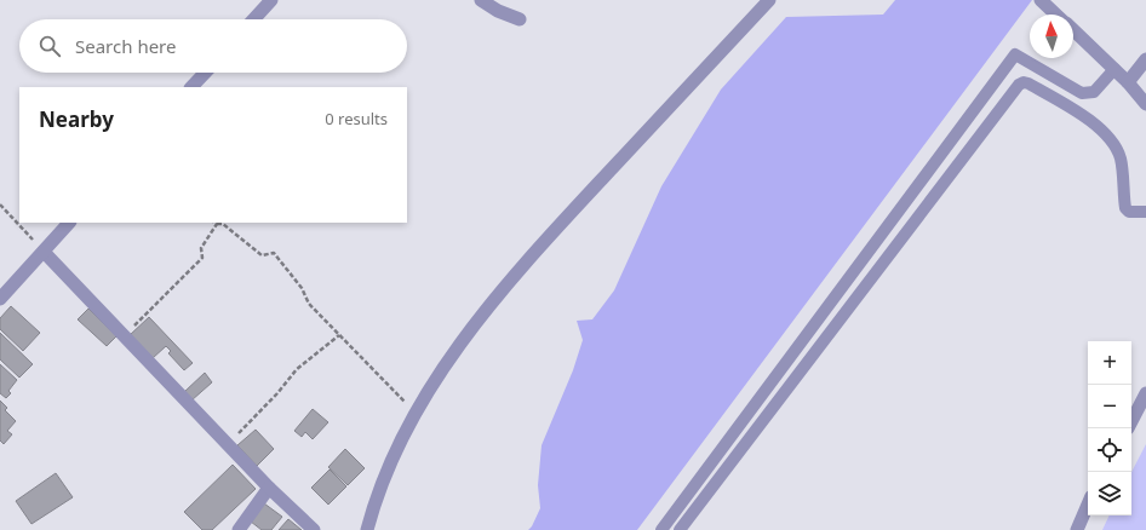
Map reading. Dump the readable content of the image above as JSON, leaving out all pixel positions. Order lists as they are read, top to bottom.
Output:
{
  "north": "top",
  "page": {
    "search": "Search here",
    "heading": ["Nearby", "0 results"],
    "map_buttons": ["+", "−"]
  }
}
